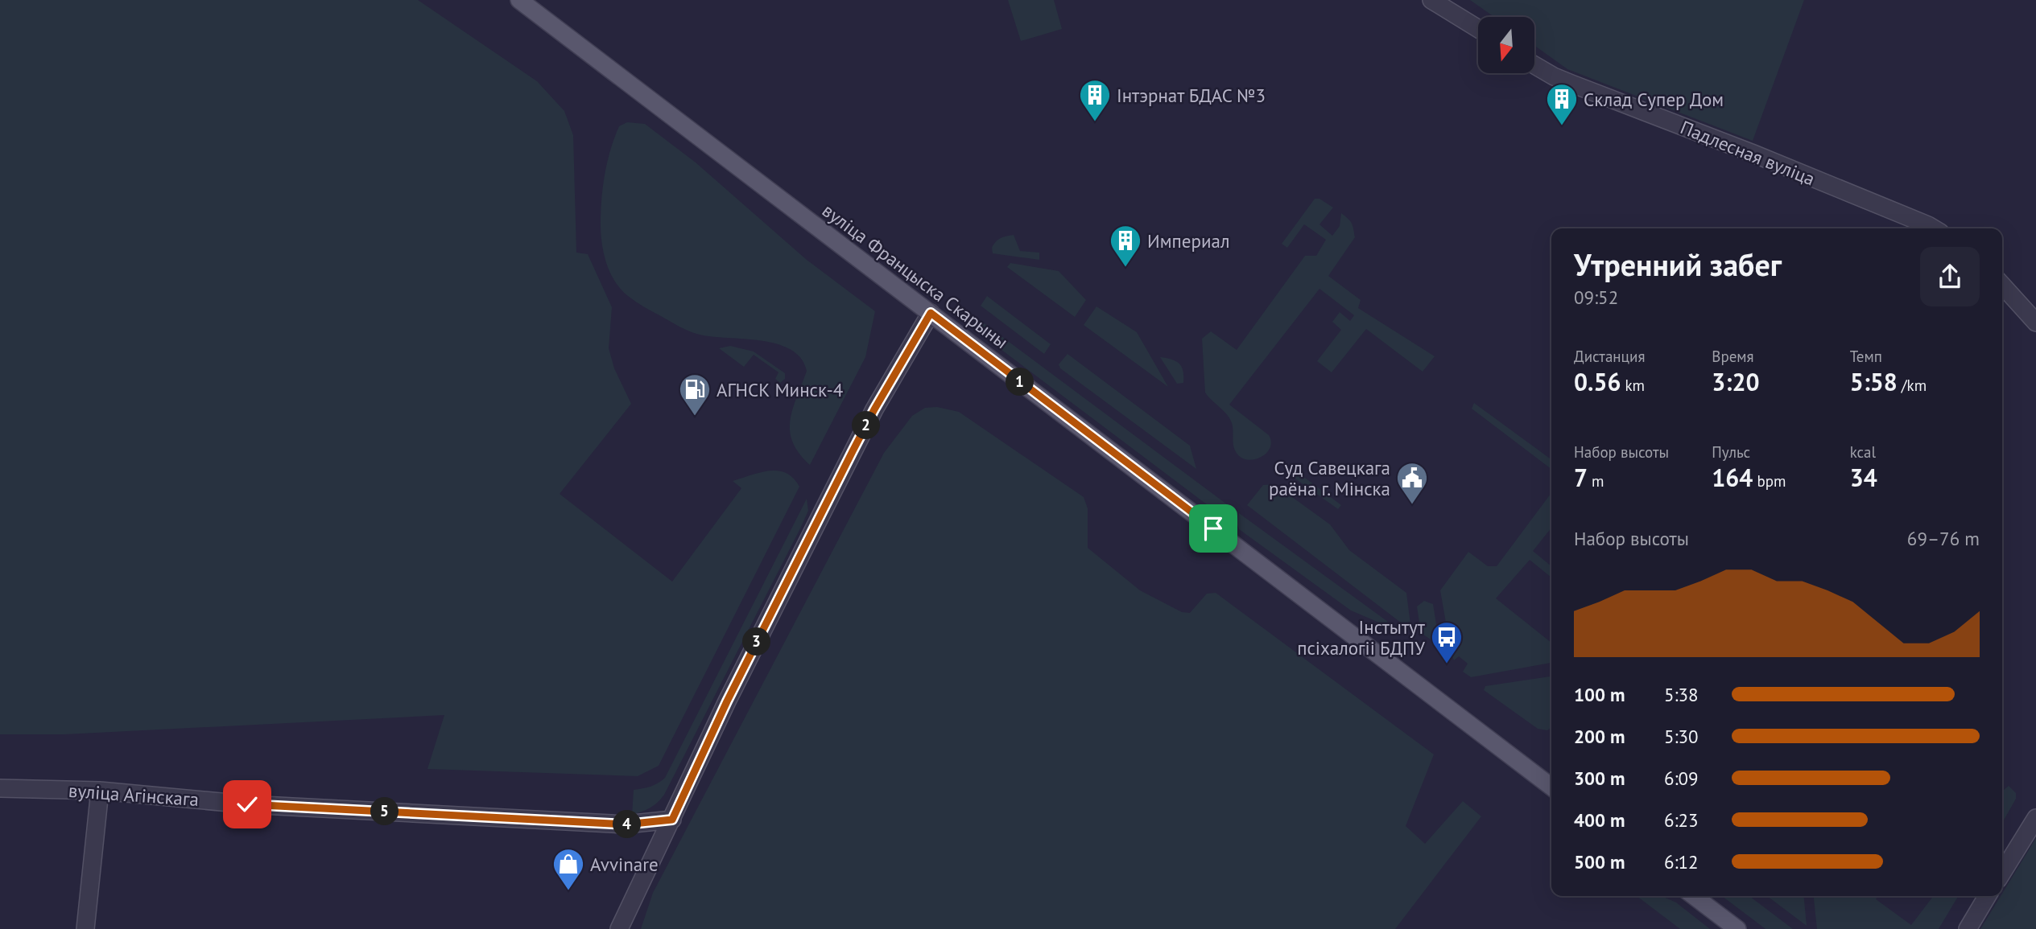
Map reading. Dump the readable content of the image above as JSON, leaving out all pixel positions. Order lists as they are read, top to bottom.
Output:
{
  "streets": {
    "main road": ["вуліца Францыска Скарыны"],
    "street": ["Падлесная вуліца", "вуліца Агінскага"]
  },
  "places": {
    "building": ["Інтэрнат БДАС №3", "Склад Супер Дом", "Империал"],
    "fuel station": ["АГНСК Минск-4"],
    "public building": ["Суд Савецкага раёна г. Мінска"],
    "bus stop": ["Інстытут псіхалогіі БДПУ"],
    "shop": ["Avvinare"]
  },
  "north": "bottom",
  "page": {
    "heading": ["Утренний забег", "09:52"],
    "stats": [
      ["Дистанция", "0.56 km"],
      ["Время", "3:20"],
      ["Темп", "5:58 /km"],
      ["Набор высоты", "7 m"],
      ["Пульс", "164 bpm"],
      ["kcal", "34"]
    ],
    "pins": [
      "1",
      "2",
      "3",
      "5",
      "4"
    ],
    "chart": ["Набор высоты", "69–76 m"],
    "list": [
      {
        "name": "100 m",
        "note": "5:38"
      },
      {
        "name": "200 m",
        "note": "5:30"
      },
      {
        "name": "300 m",
        "note": "6:09"
      },
      {
        "name": "400 m",
        "note": "6:23"
      },
      {
        "name": "500 m",
        "note": "6:12"
      }
    ]
  }
}
